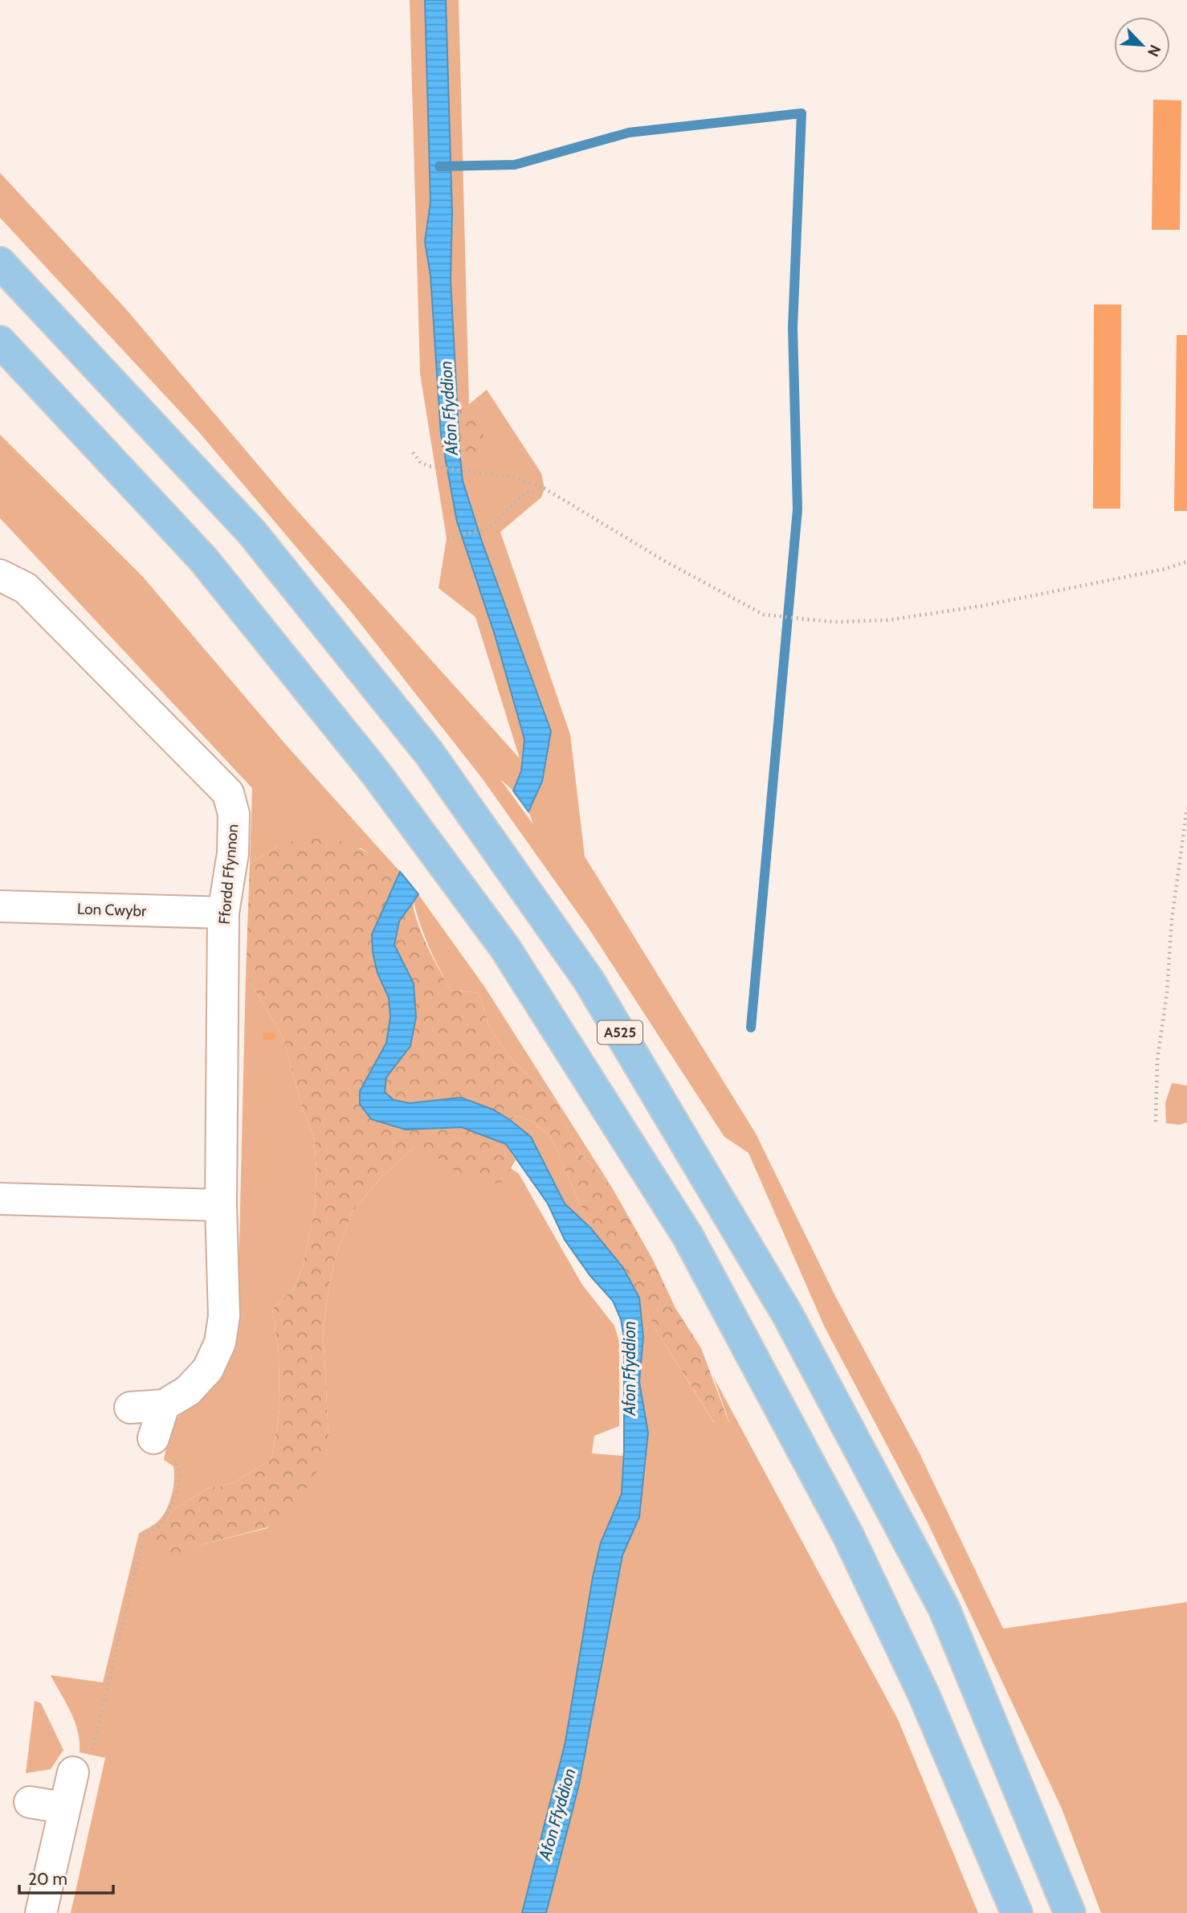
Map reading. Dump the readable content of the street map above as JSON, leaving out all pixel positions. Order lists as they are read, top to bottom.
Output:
{
  "streets": {
    "main road": ["A525"],
    "street": ["Ffordd Ffynnon", "Lon Cwybr"]
  },
  "crossings": [
    ["Ffordd Ffynnon", "Lon Cwybr"]
  ],
  "water": ["Afon Ffyddion"],
  "scale_bar": "20 m",
  "north": "bottom right"
}
